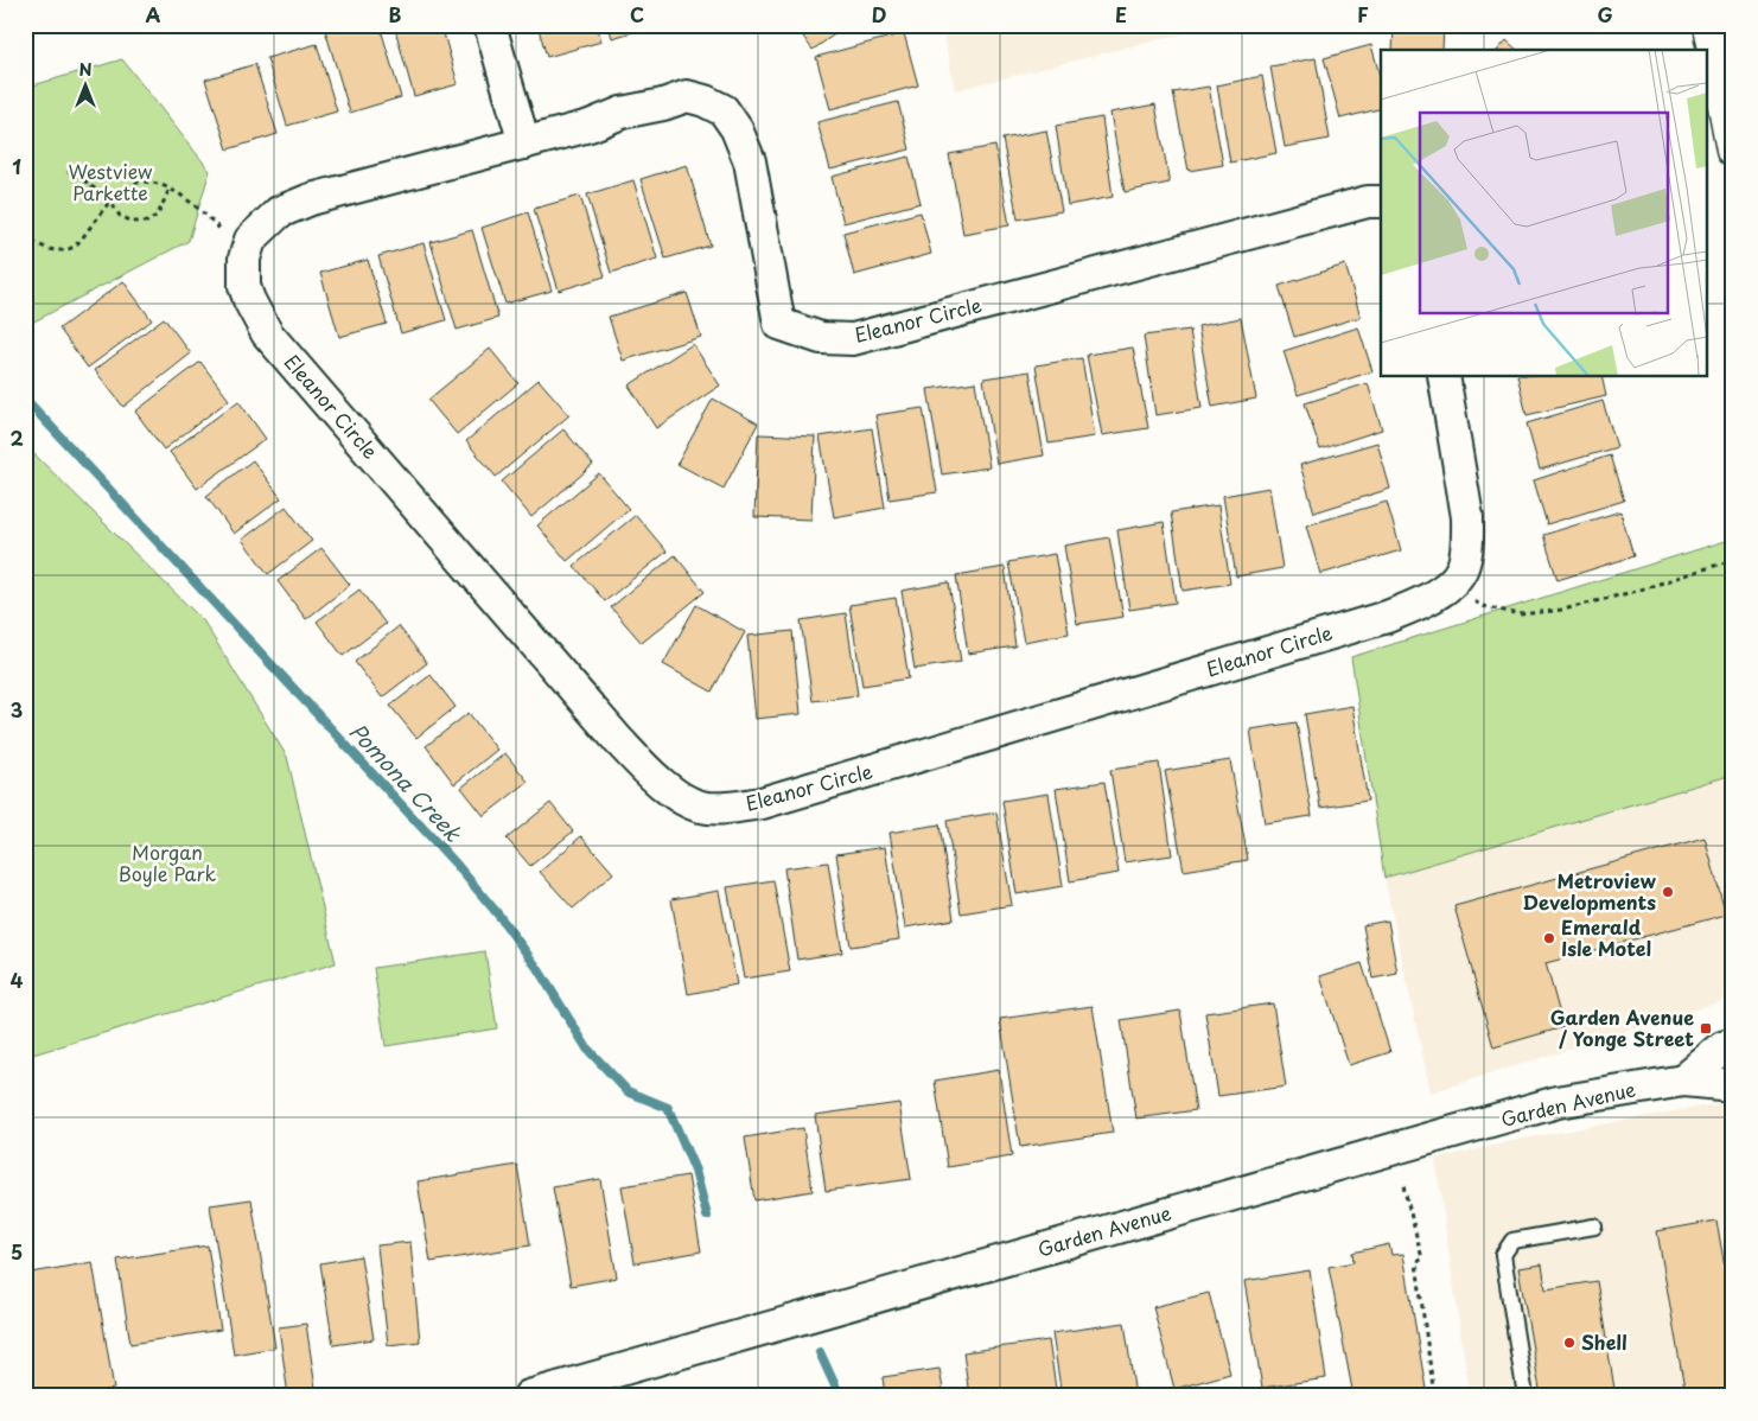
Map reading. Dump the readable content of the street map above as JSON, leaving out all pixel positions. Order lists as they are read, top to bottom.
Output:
{
  "streets": {
    "street": ["Eleanor Circle", "Garden Avenue"]
  },
  "water": ["Pomona Creek"],
  "parks": ["Westview Parkette", "Morgan Boyle Park"],
  "places": {
    "other": ["Metroview Developments", "Emerald Isle Motel", "Shell"],
    "transit": ["Garden Avenue / Yonge Street"]
  },
  "north": "top",
  "grid": {
    "columns": [
      "A",
      "B",
      "C",
      "D",
      "E",
      "F",
      "G"
    ],
    "rows": [
      "1",
      "2",
      "3",
      "4",
      "5"
    ]
  }
}
